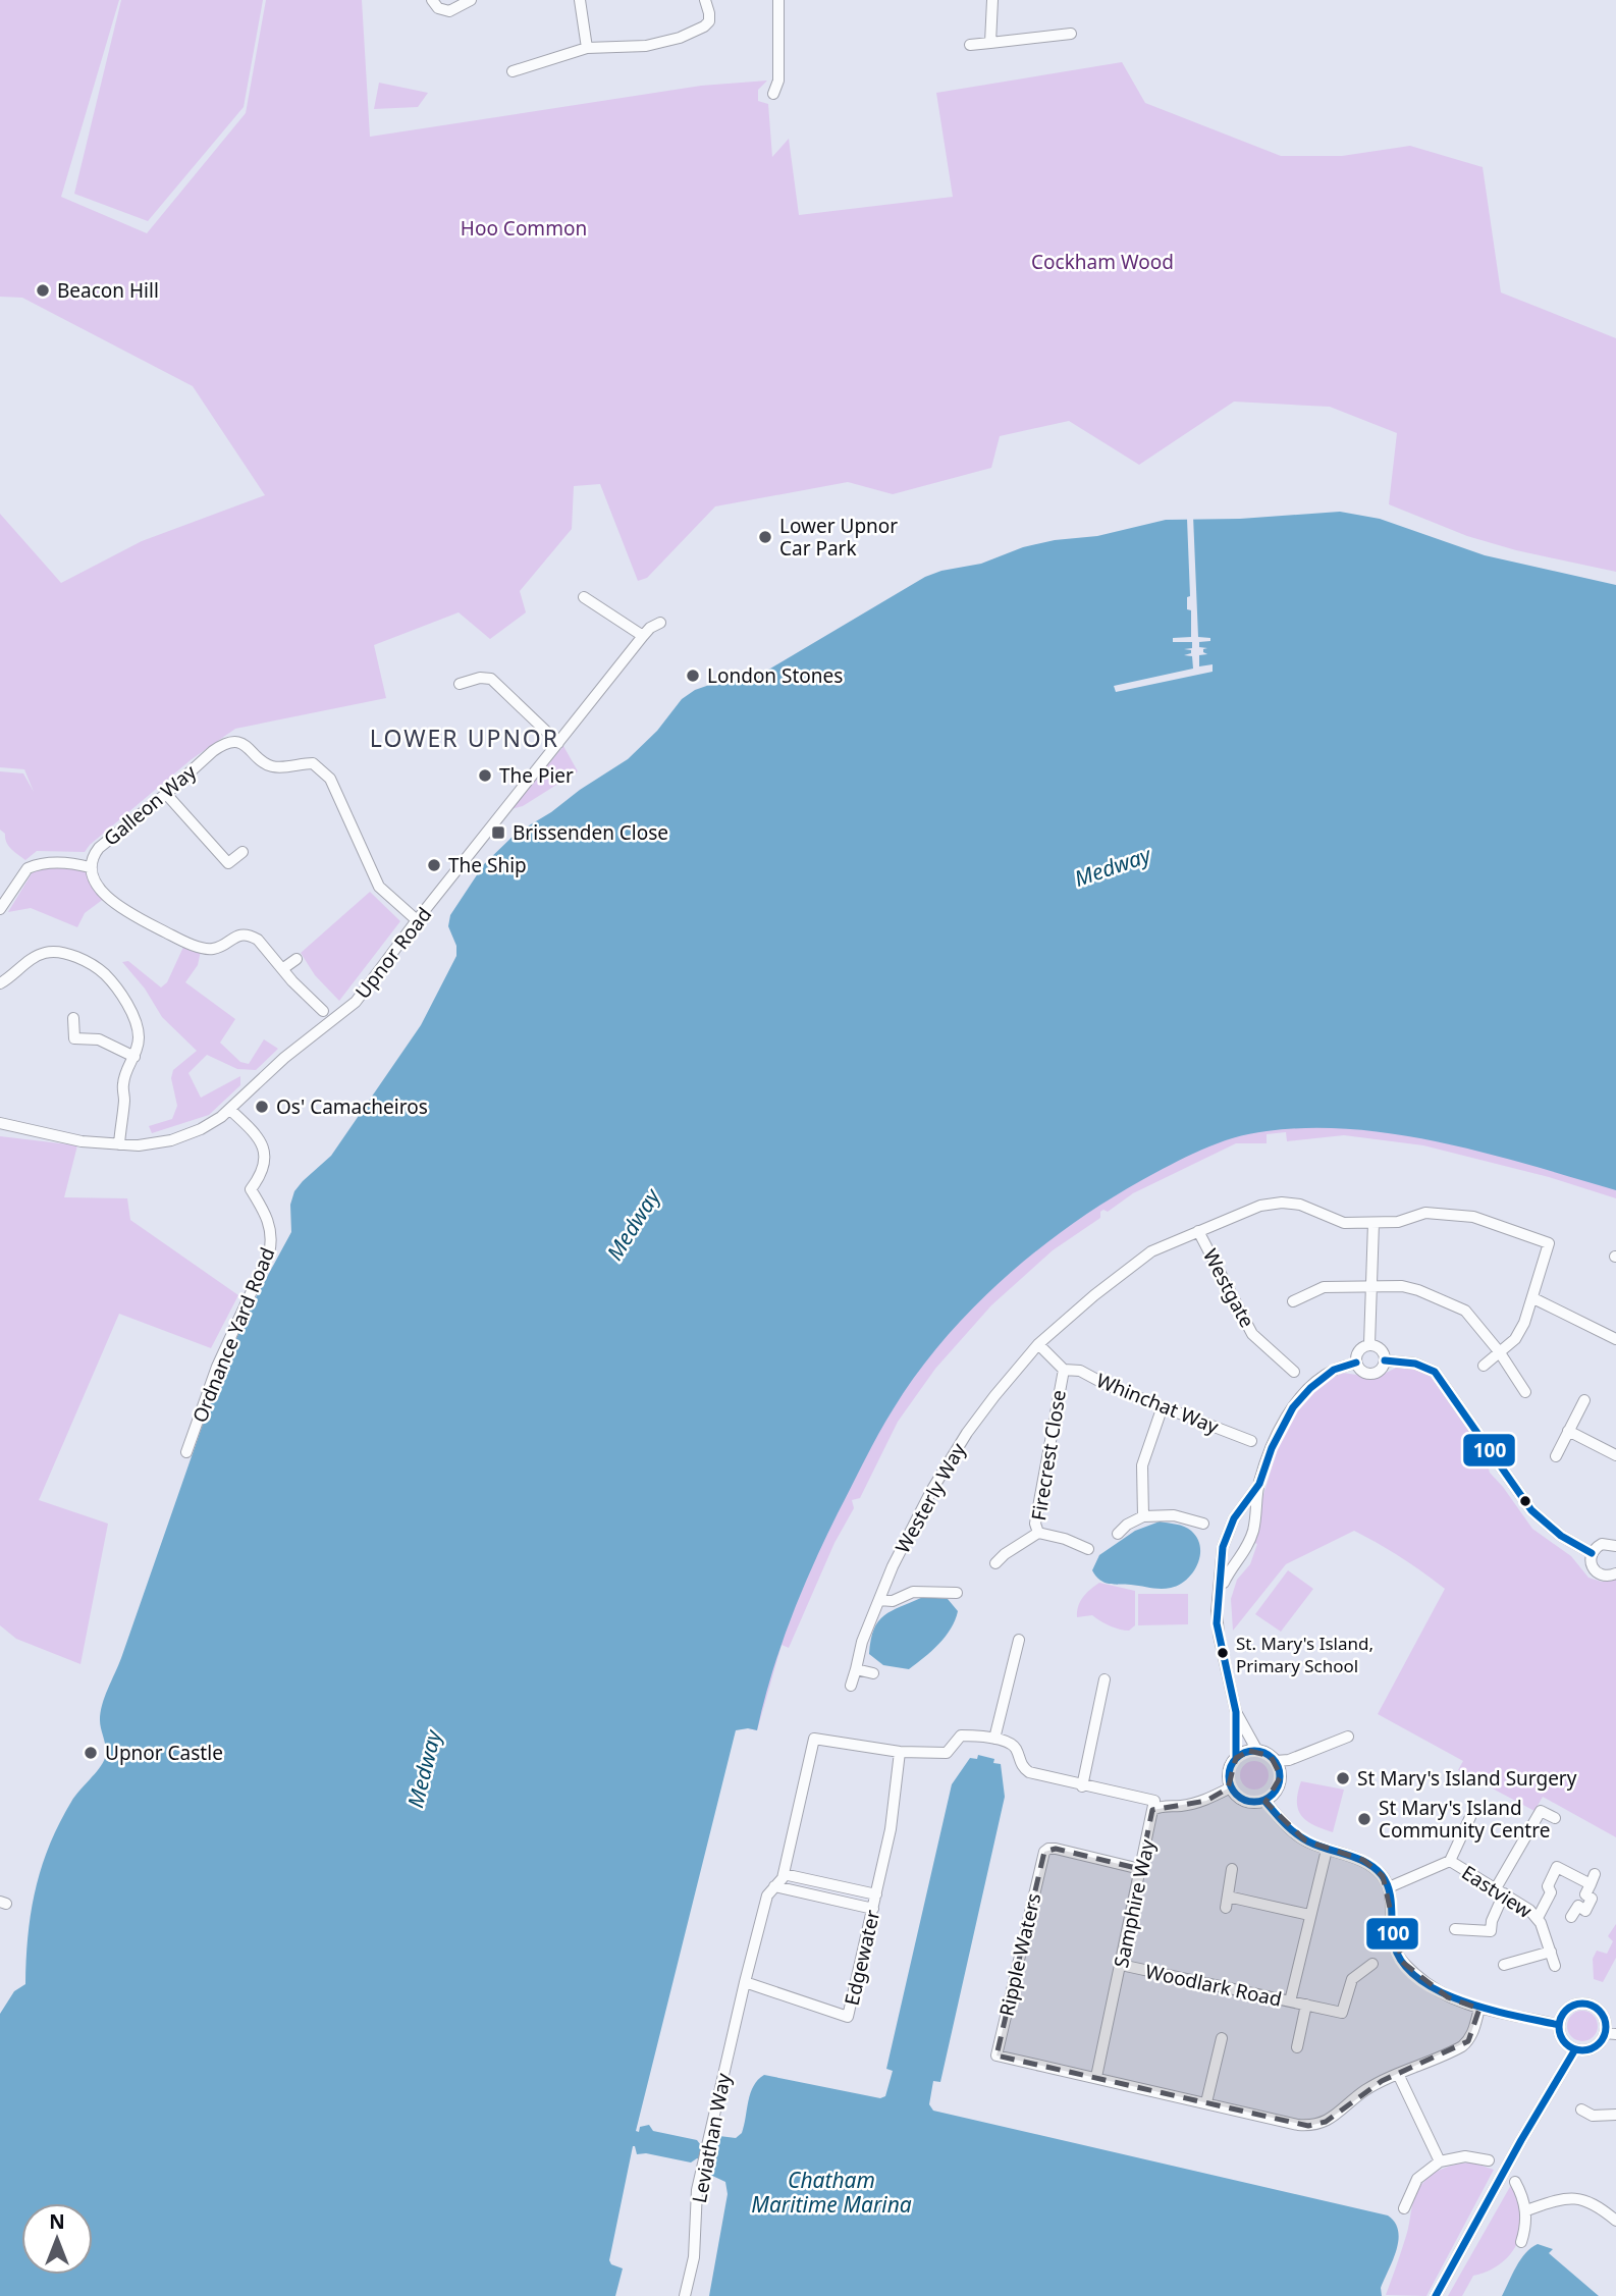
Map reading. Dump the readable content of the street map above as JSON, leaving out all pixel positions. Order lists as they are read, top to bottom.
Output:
{
  "streets": {
    "street": [
      "Galleon Way",
      "Upnor Road",
      "Westgate",
      "Ordnance Yard Road",
      "Whinchat Way",
      "Firecrest Close",
      "Westerly Way",
      "Eastview",
      "Samphire Way",
      "Ripple Waters",
      "Edgewater",
      "Woodlark Road",
      "Leviathan Way"
    ]
  },
  "crossings": [
    ["Galleon Way", "Upnor Road"],
    ["Upnor Road", "Ordnance Yard Road"],
    ["Westgate", "Westerly Way"],
    ["Whinchat Way", "Firecrest Close"],
    ["Firecrest Close", "Westerly Way"],
    ["Samphire Way", "Ripple Waters"],
    ["Samphire Way", "Woodlark Road"],
    ["Edgewater", "Leviathan Way"]
  ],
  "districts": ["LOWER UPNOR"],
  "water": ["Medway", "Chatham Maritime Marina"],
  "parks": ["Hoo Common", "Cockham Wood"],
  "places": {
    "other": [
      "Beacon Hill",
      "Lower Upnor Car Park",
      "London Stones",
      "The Pier",
      "The Ship",
      "Os' Camacheiros",
      "St. Mary's Island, Primary School",
      "Upnor Castle",
      "St Mary's Island Surgery",
      "St Mary's Island Community Centre"
    ],
    "transit": ["Brissenden Close"]
  },
  "lines": ["transit line 100"],
  "north": "top"
}
